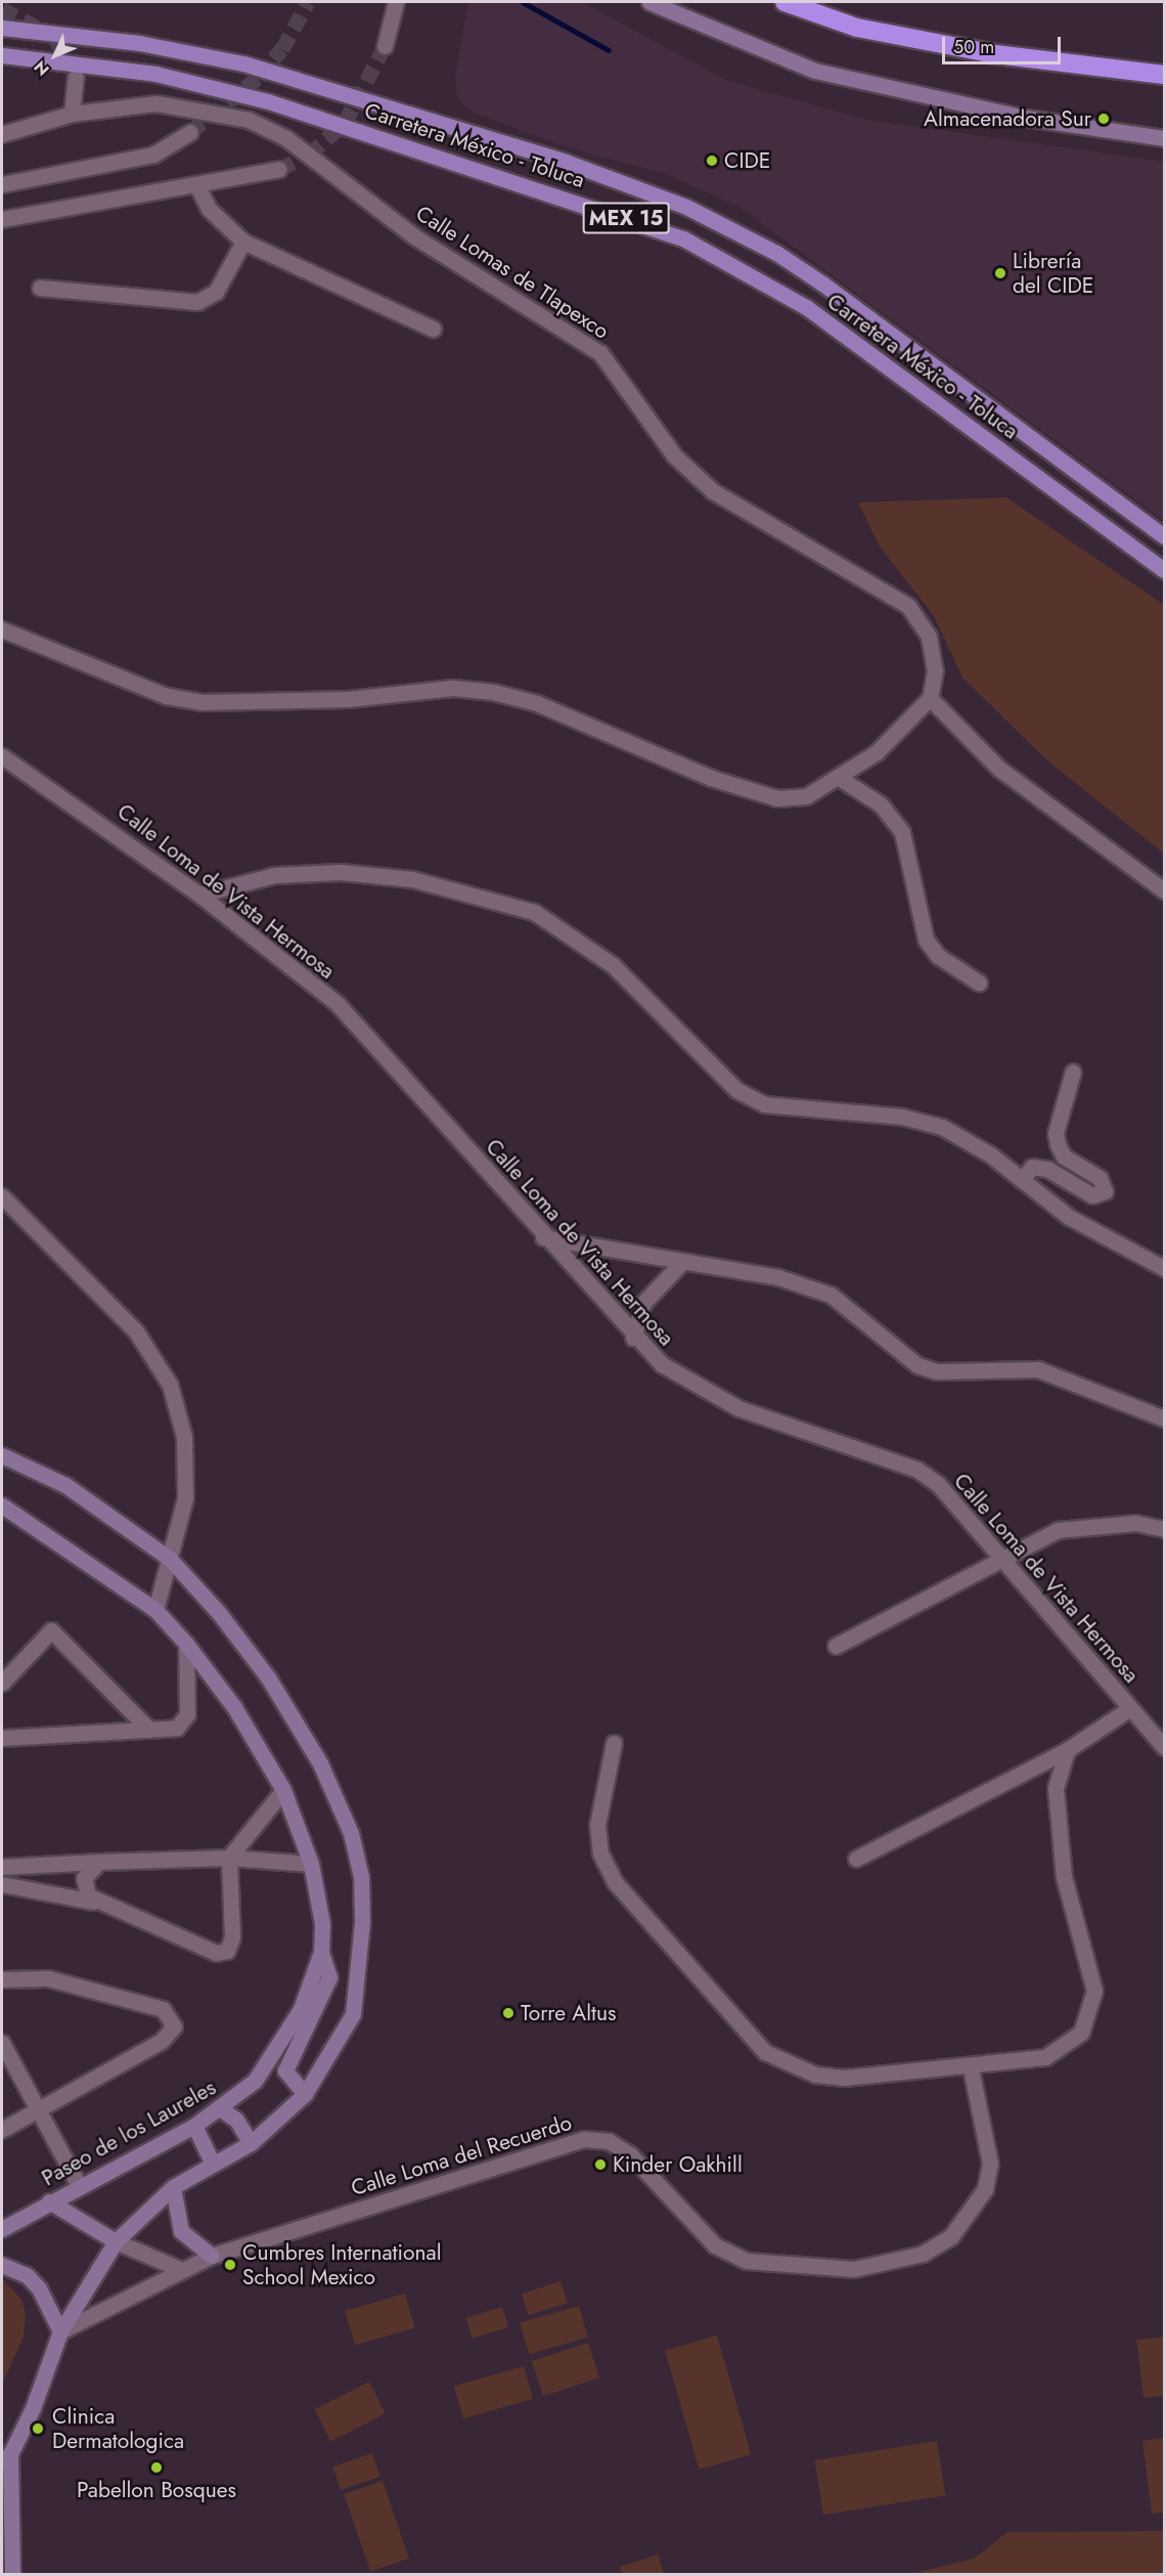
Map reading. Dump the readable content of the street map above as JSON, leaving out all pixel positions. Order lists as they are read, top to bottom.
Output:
{
  "streets": {
    "main road": ["Carretera México - Toluca", "MEX 15", "Paseo de los Laureles"],
    "street": ["Calle Lomas de Tlapexco", "Calle Loma de Vista Hermosa", "Calle Loma del Recuerdo"]
  },
  "places": [
    "Almacenadora Sur",
    "CIDE",
    "Librería del CIDE",
    "Torre Altus",
    "Kinder Oakhill",
    "Cumbres International School Mexico",
    "Clinica Dermatologica",
    "Pabellon Bosques"
  ],
  "scale_bar": "50 m",
  "north": "bottom left"
}
